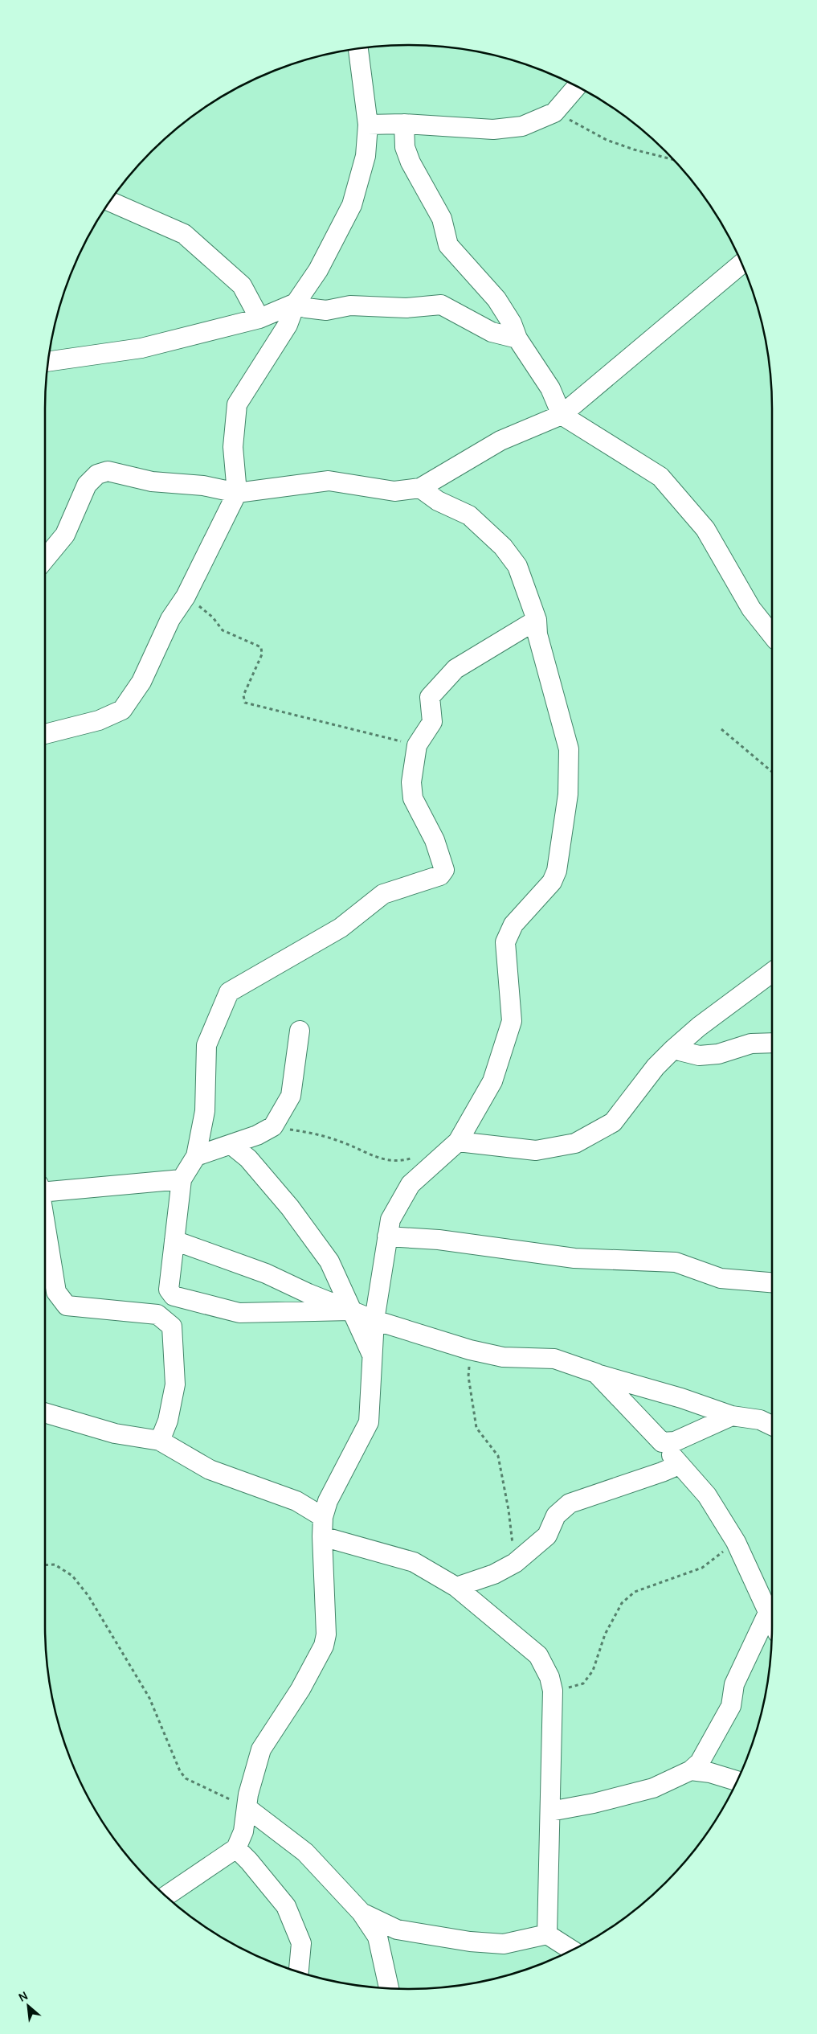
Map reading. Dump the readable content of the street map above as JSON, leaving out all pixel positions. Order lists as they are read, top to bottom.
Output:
{
  "north": "top left"
}
